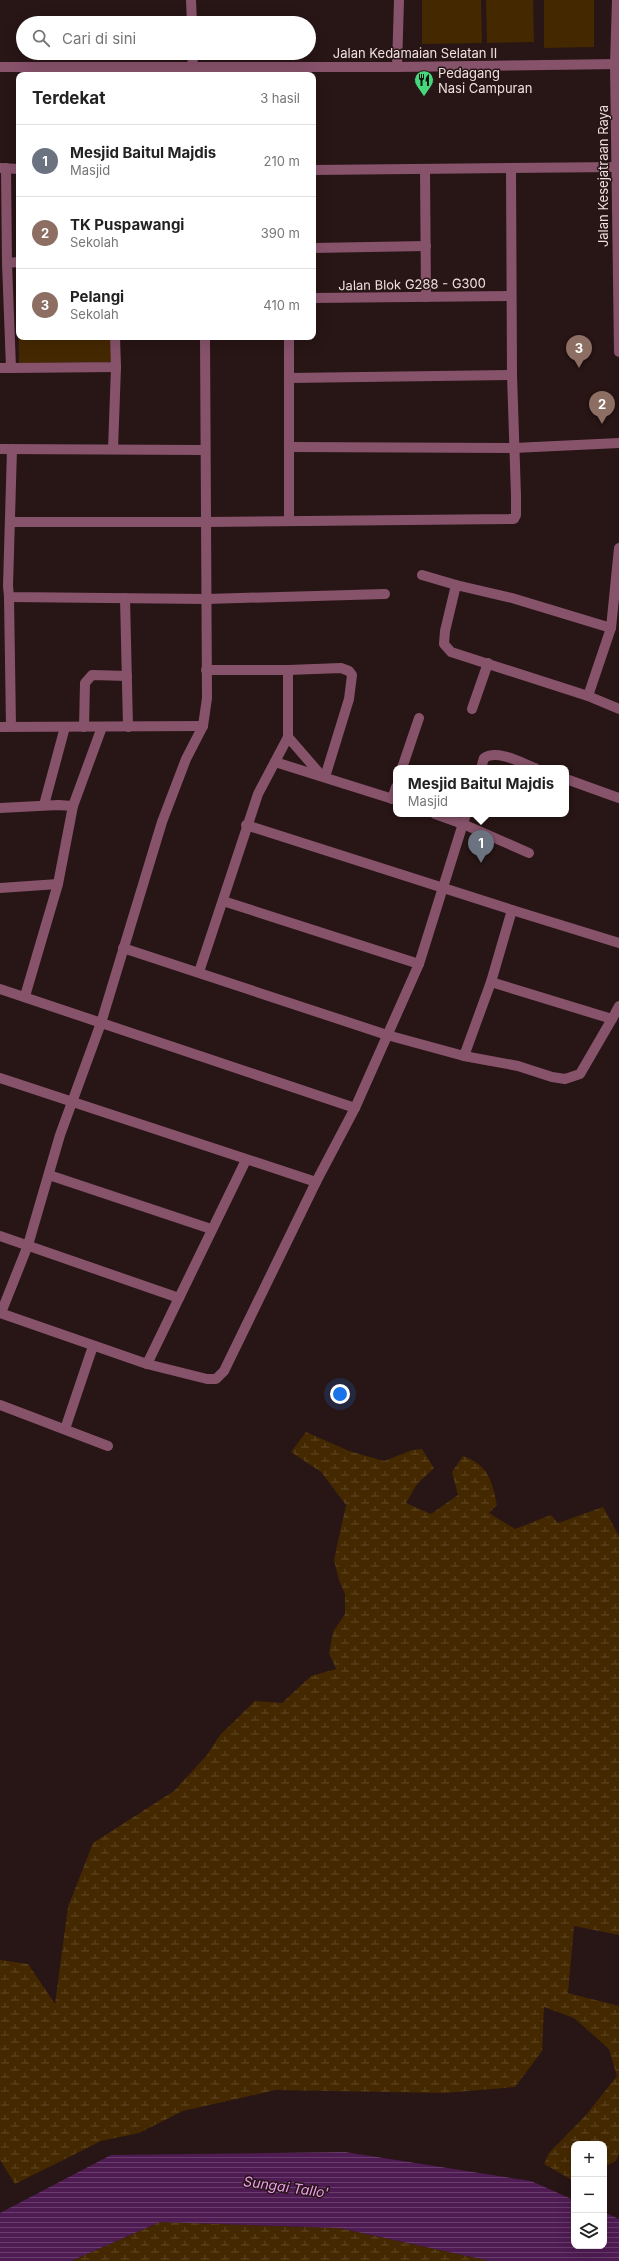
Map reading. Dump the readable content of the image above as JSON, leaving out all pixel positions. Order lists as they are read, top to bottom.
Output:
{
  "streets": {
    "street": ["Jalan Kedamaian Selatan II", "Jalan Kesejatraan Raya", "Jalan Blok G288 - G300"]
  },
  "crossings": [
    ["Jalan Kedamaian Selatan II", "Jalan Kesejatraan Raya"]
  ],
  "water": ["Sungai Tallo'"],
  "places": {
    "restaurant": ["Pedagang Nasi Campuran"]
  },
  "page": {
    "search": "Cari di sini",
    "heading": ["Terdekat", "3 hasil"],
    "list": [
      {
        "mark": "1",
        "name": "Mesjid Baitul Majdis",
        "note": "Masjid",
        "value": "210 m"
      },
      {
        "mark": "2",
        "name": "TK Puspawangi",
        "note": "Sekolah",
        "value": "390 m"
      },
      {
        "mark": "3",
        "name": "Pelangi",
        "note": "Sekolah",
        "value": "410 m"
      }
    ],
    "pins": ["3", "2", "1"],
    "popup": ["Mesjid Baitul Majdis", "Masjid"],
    "map_buttons": ["+", "−"]
  }
}
